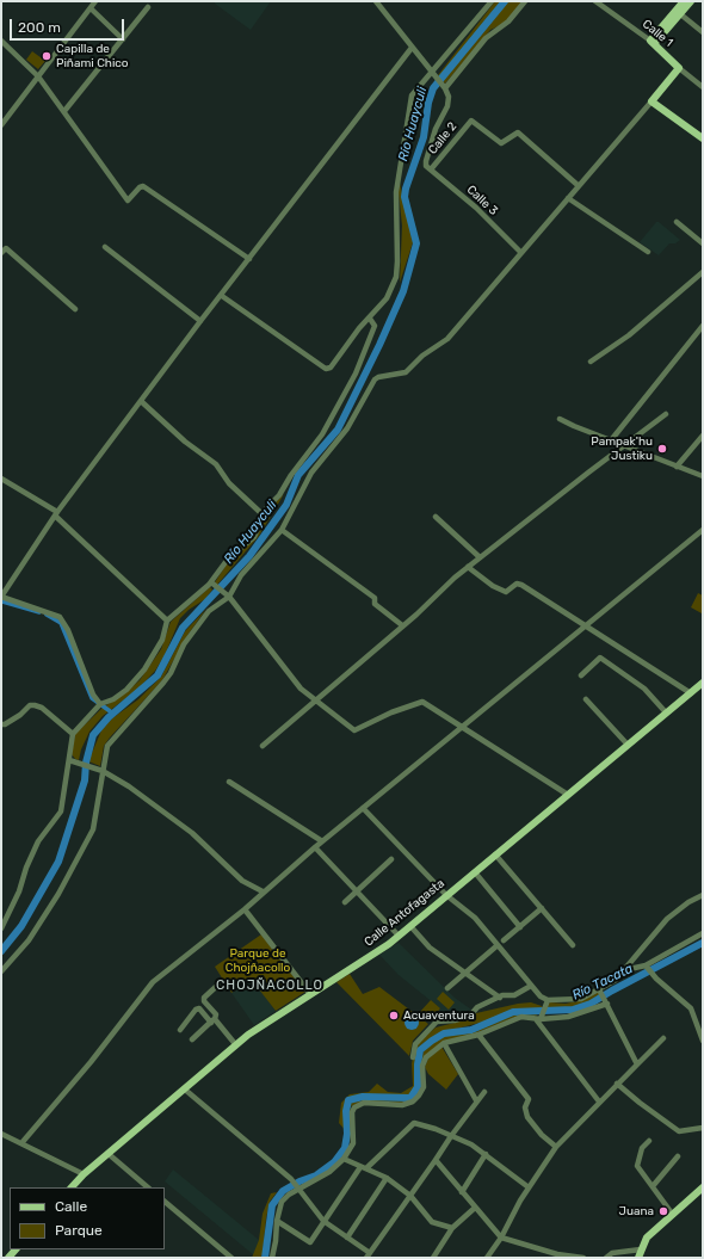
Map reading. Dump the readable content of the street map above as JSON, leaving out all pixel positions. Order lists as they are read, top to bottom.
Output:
{
  "streets": {
    "main road": ["Calle 1", "Calle Antofagasta"],
    "street": ["Calle 2", "Calle 3"]
  },
  "crossings": [
    ["Calle 2", "Calle 3"]
  ],
  "districts": ["CHOJÑACOLLO"],
  "water": ["Río Huayculi", "Río Tacata"],
  "parks": ["Parque de Chojñacollo"],
  "places": [
    "Capilla de Piñami Chico",
    "Pampak'hu Justiku",
    "Acuaventura",
    "Juana"
  ],
  "legend": ["Calle", "Parque"],
  "scale_bar": "200 m"
}
